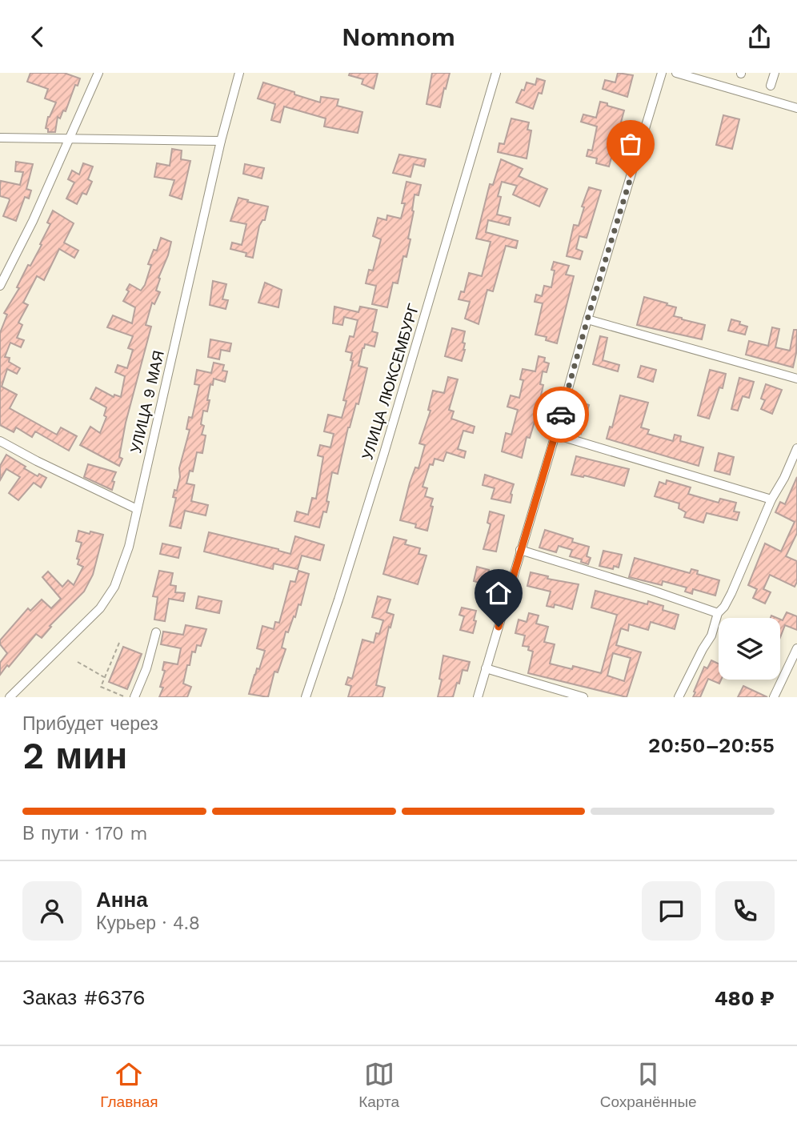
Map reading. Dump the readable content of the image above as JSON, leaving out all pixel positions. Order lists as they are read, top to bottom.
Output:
{
  "streets": {
    "street": ["УЛИЦА ЛЮКСЕМБУРГ", "УЛИЦА 9 МАЯ"]
  },
  "page": {
    "header": "Nomnom",
    "heading": ["2 мин", "Прибудет через", "20:50–20:55"],
    "panel": [
      "Анна",
      "Курьер · 4.8",
      "Заказ #6376",
      "480 ₽"
    ],
    "bar": "В пути · 170 m",
    "tabs": ["Главная", "Карта", "Сохранённые"]
  }
}
